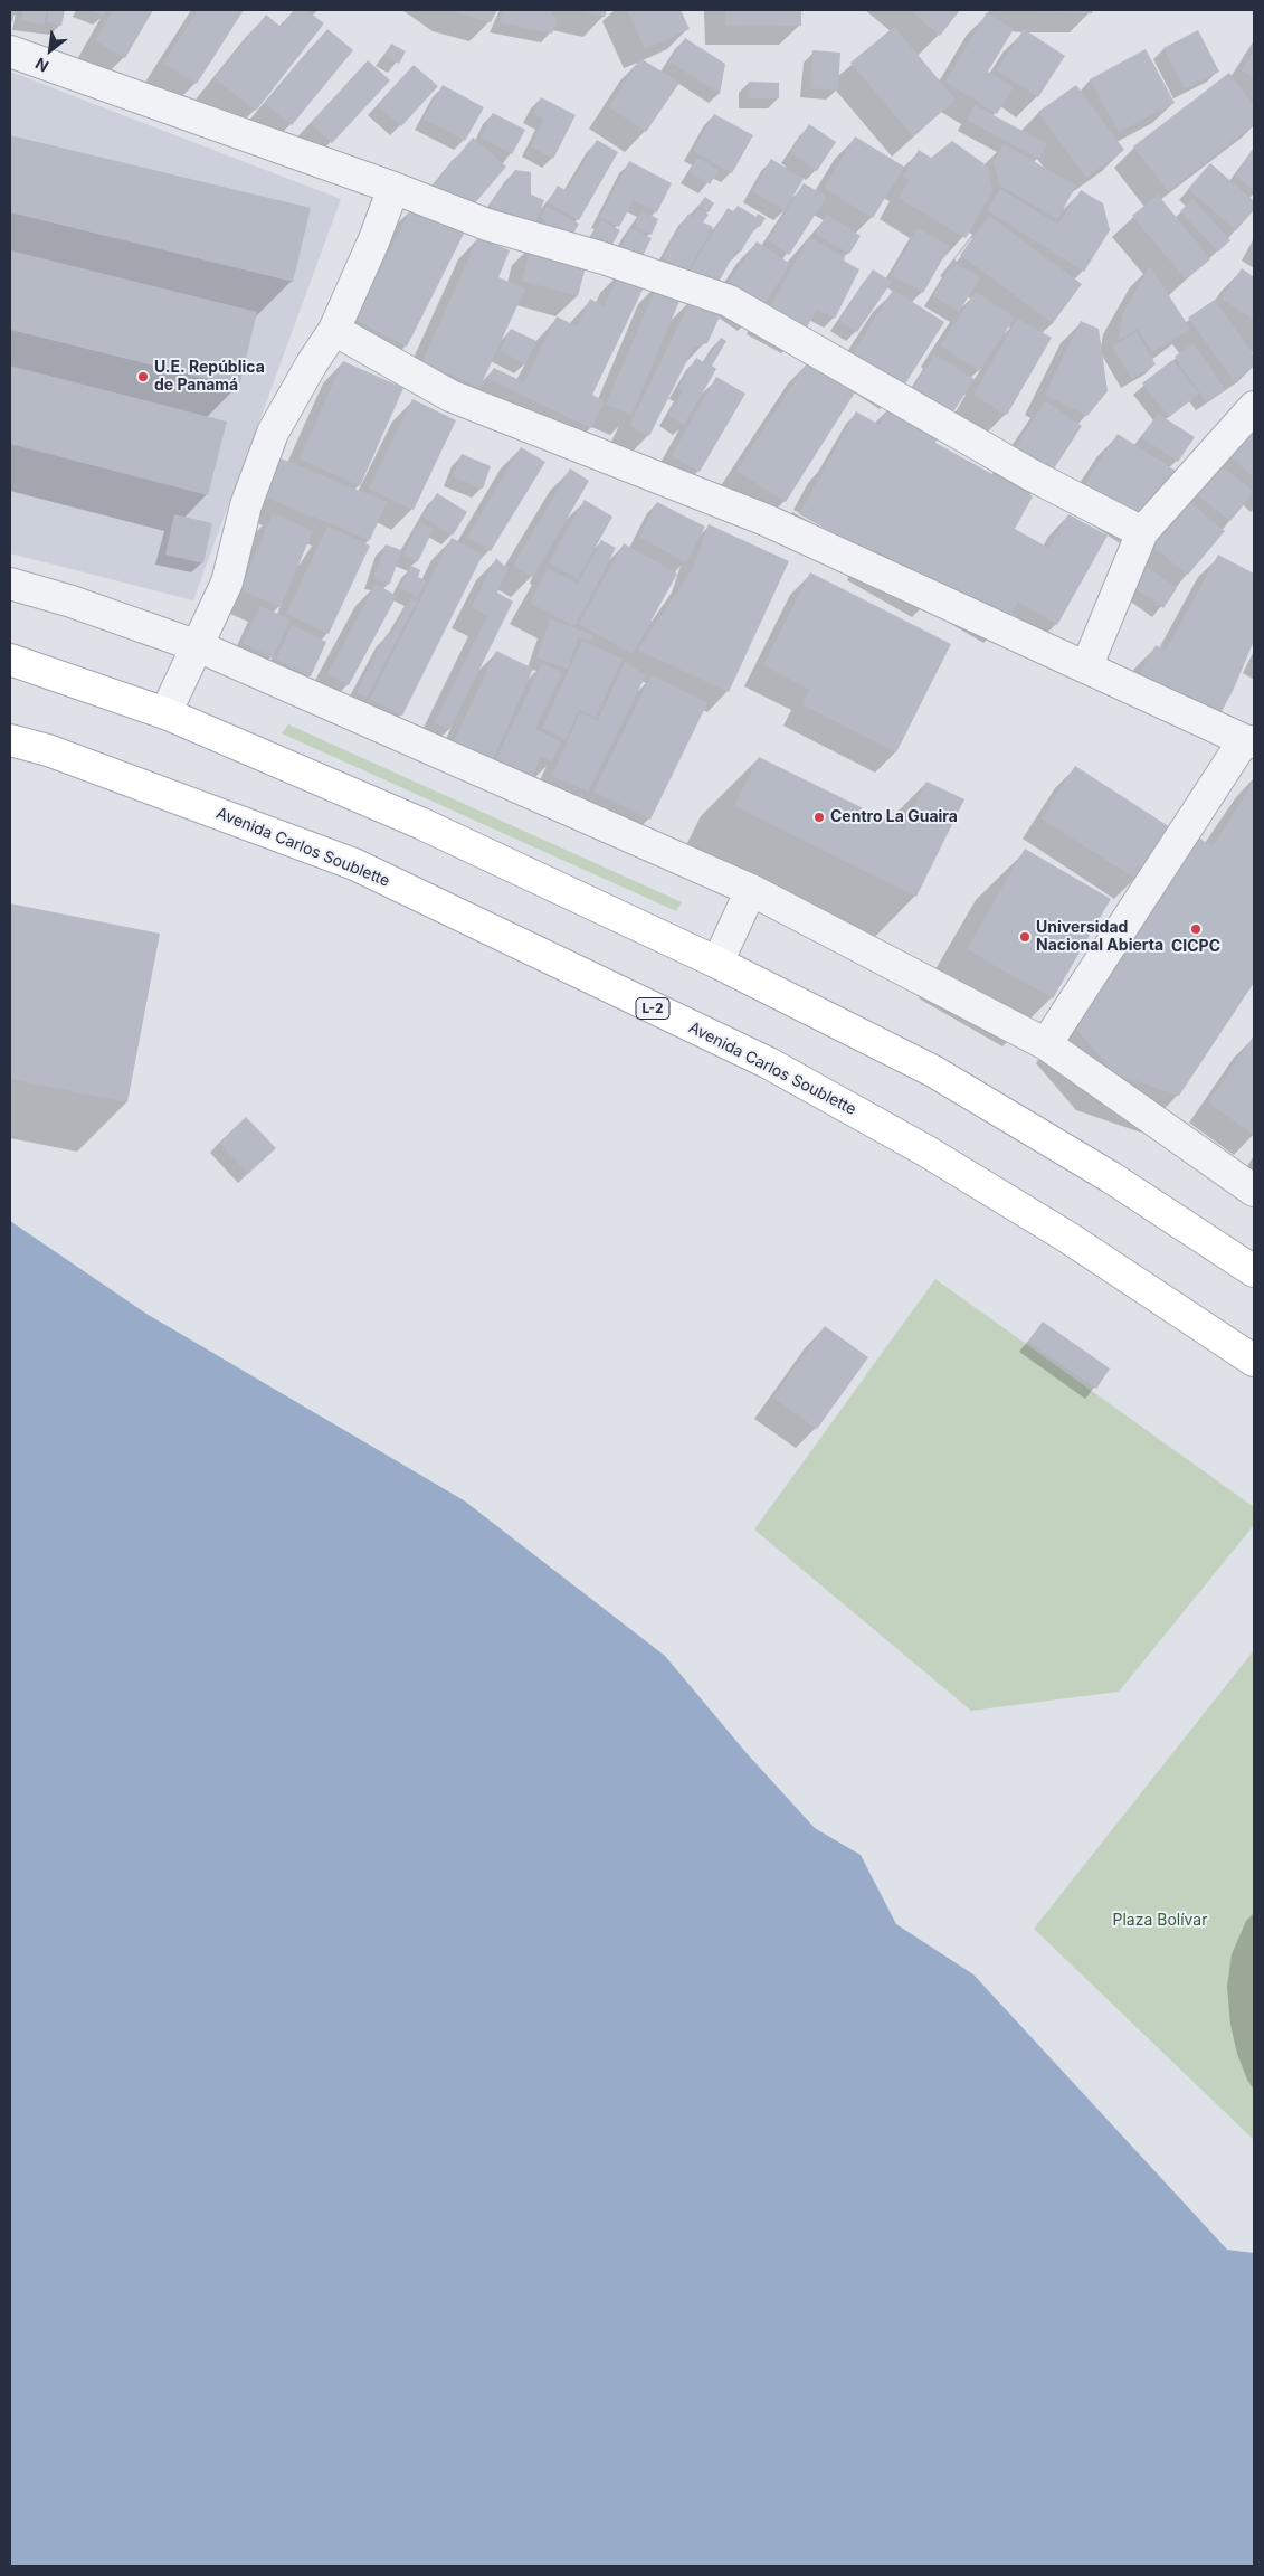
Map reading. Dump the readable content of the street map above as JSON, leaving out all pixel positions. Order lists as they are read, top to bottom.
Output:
{
  "streets": {
    "main road": ["Avenida Carlos Soublette", "L-2"]
  },
  "parks": ["Plaza Bolívar"],
  "places": [
    "U.E. República de Panamá",
    "Centro La Guaira",
    "CICPC",
    "Universidad Nacional Abierta"
  ],
  "north": "bottom left"
}
